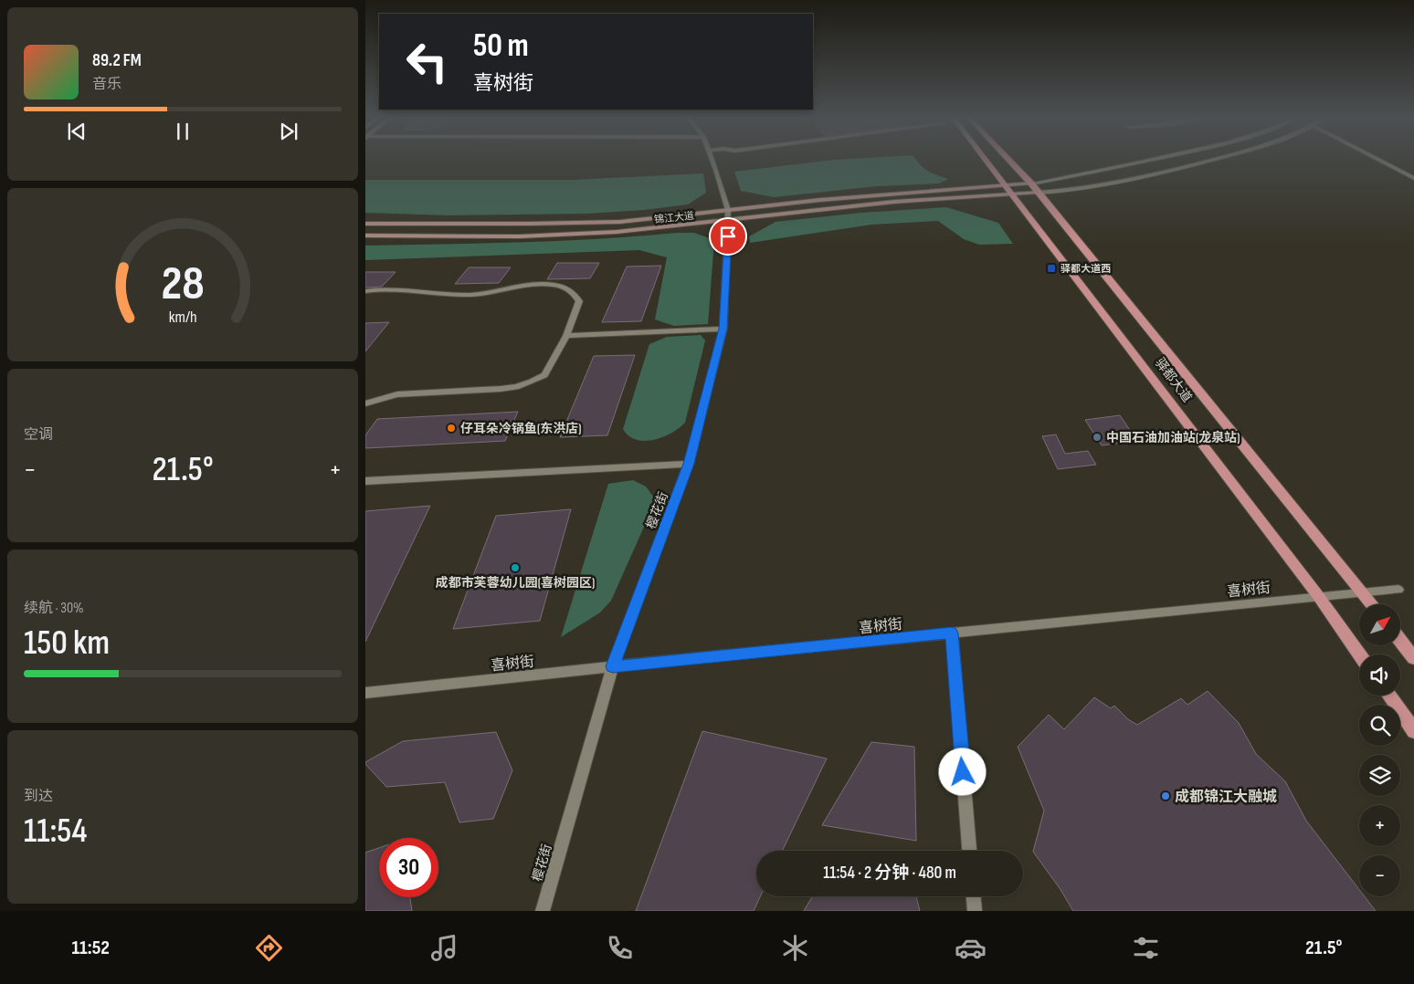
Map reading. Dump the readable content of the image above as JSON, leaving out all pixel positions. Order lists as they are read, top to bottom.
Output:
{
  "streets": {
    "main road": ["锦江大道", "驿都大道"],
    "street": ["樱花街", "喜树街"]
  },
  "crossings": [
    ["锦江大道", "驿都大道"],
    ["锦江大道", "樱花街"],
    ["驿都大道", "喜树街"],
    ["樱花街", "喜树街"]
  ],
  "places": {
    "transit": ["驿都大道西"],
    "other": [
      "仔耳朵冷锅鱼(东洪店)",
      "中国石油加油站(龙泉站)",
      "成都市芙蓉幼儿园(喜树园区)",
      "成都锦江大融城"
    ]
  },
  "north": "top right",
  "page": {
    "turn": ["50 m", "喜树街"],
    "song": ["89.2 FM", "音乐"],
    "tile": [
      "空调",
      ["续航 · 30%", "150 km"],
      ["到达", "11:54"]
    ],
    "heat": ["−", "21.5°", "+"],
    "map_buttons": ["+", "−"],
    "limit": "30",
    "trip": "11:54 · 2 分钟 · 480 m",
    "tabs": ["11:52", "21.5°"],
    "gauge": ["28", "km/h"]
  }
}
